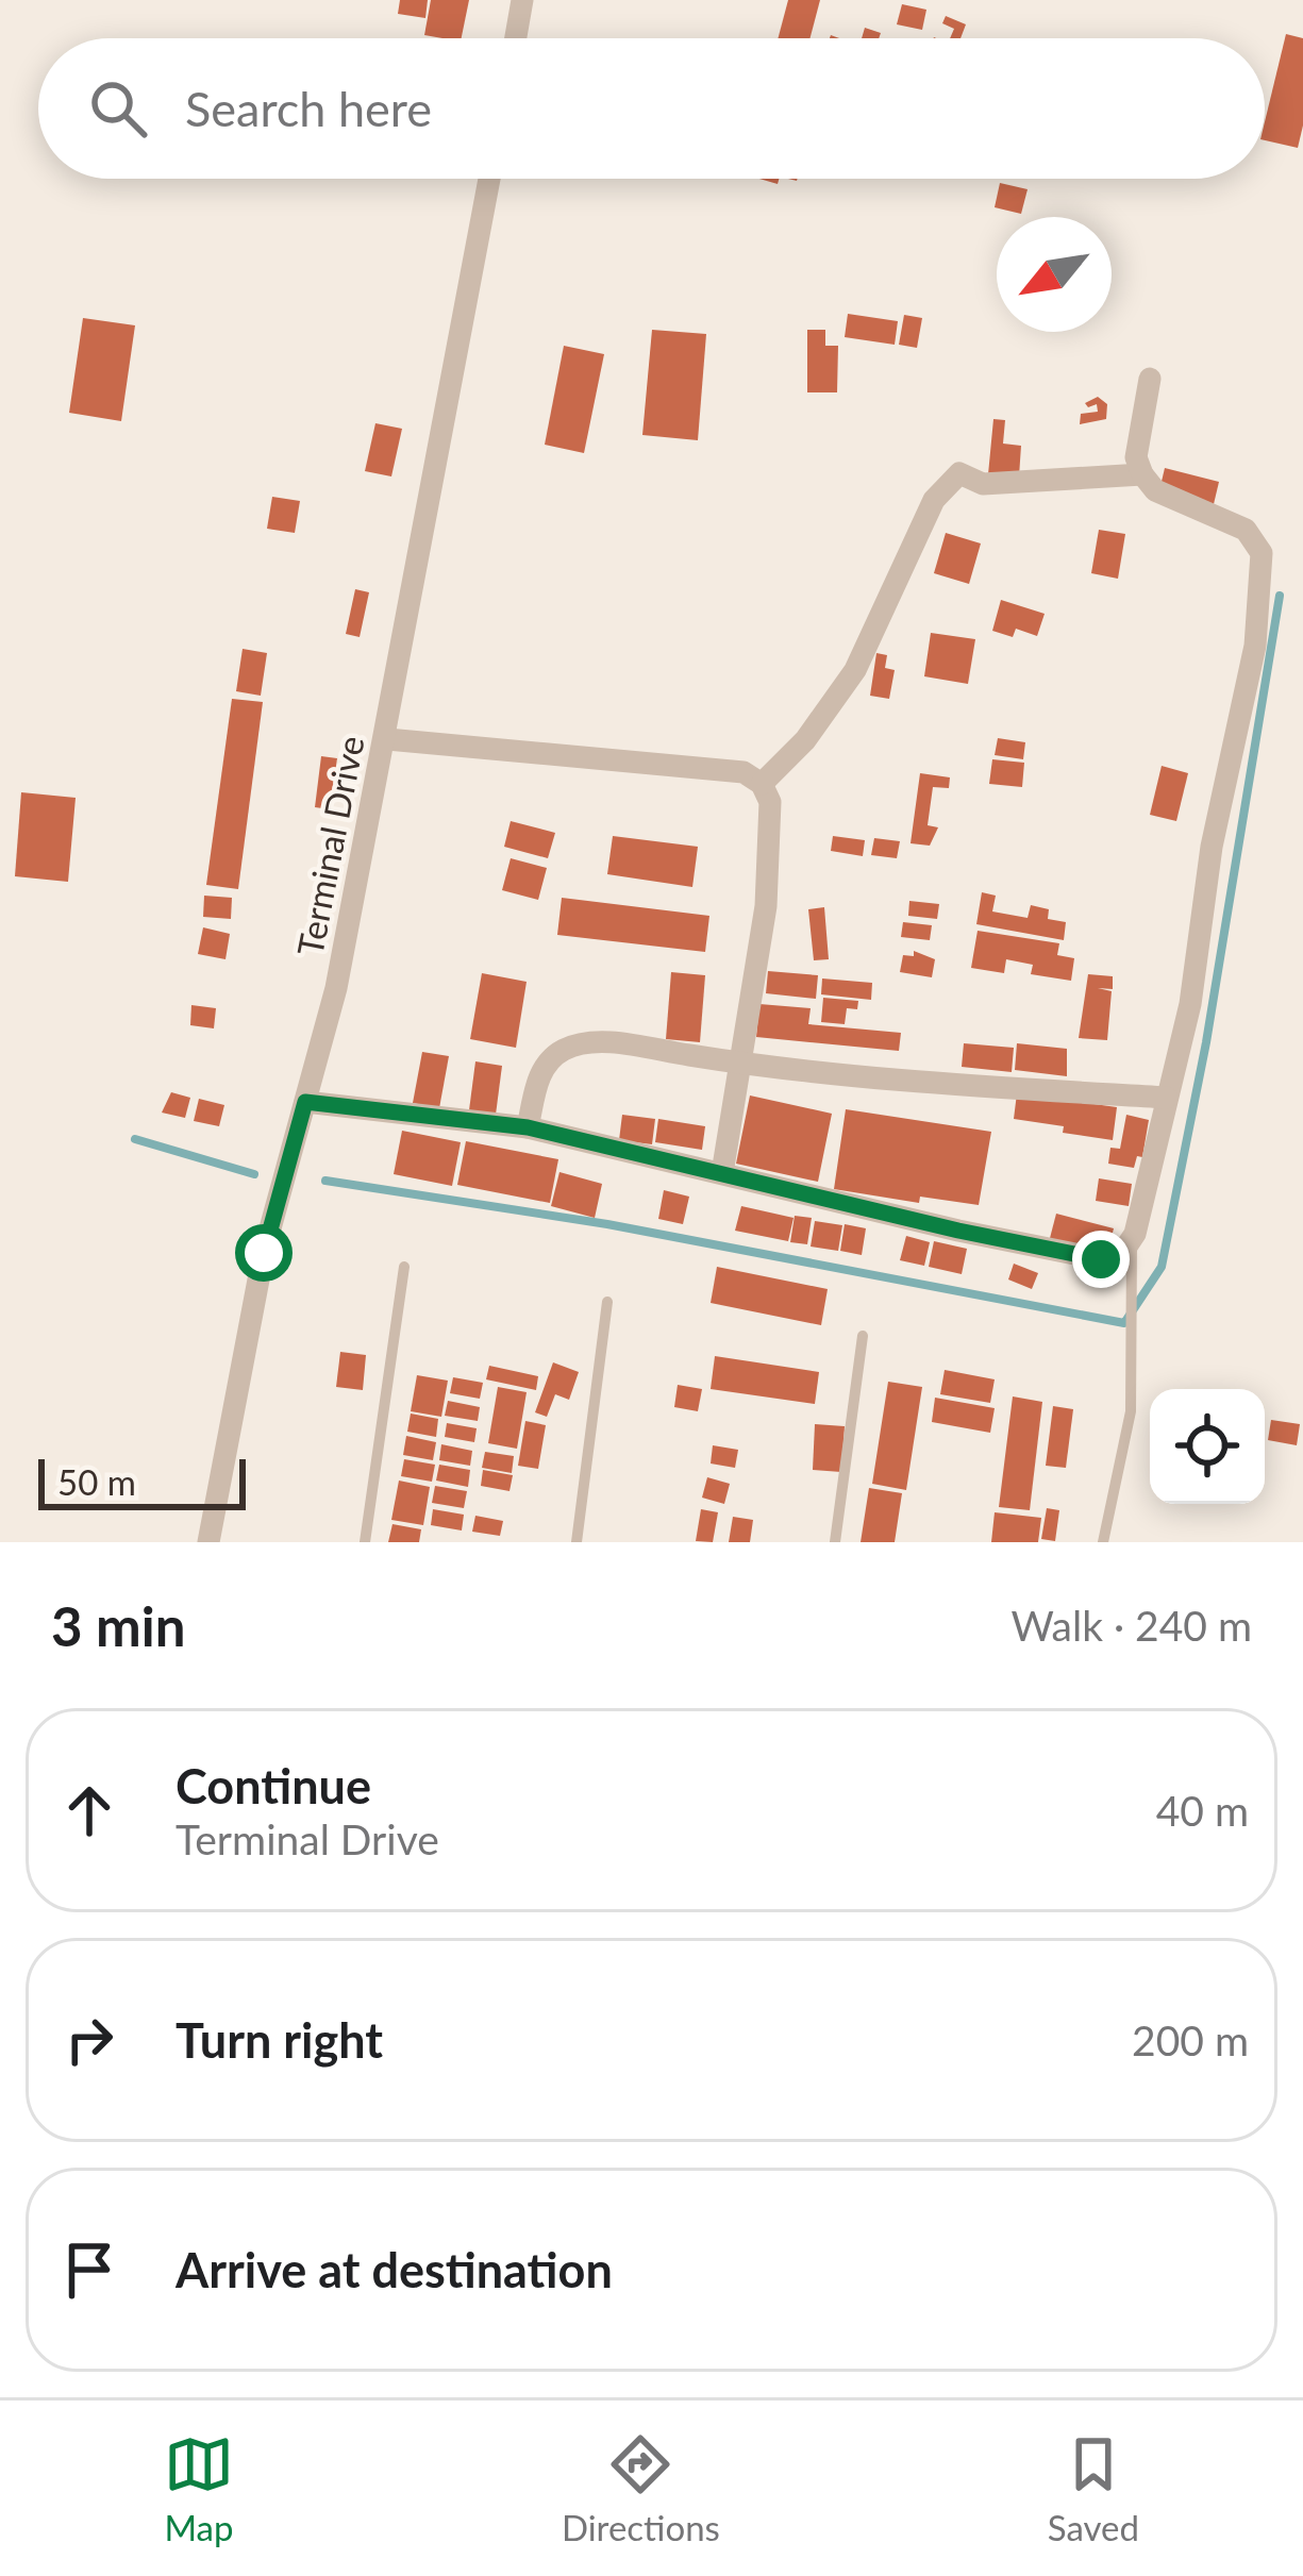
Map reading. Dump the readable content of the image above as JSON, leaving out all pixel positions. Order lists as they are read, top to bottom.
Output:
{
  "streets": {
    "street": ["Terminal Drive"]
  },
  "scale_bar": "50 m",
  "north": "bottom left",
  "page": {
    "search": "Search here",
    "scale": "50 m",
    "heading": ["3 min", "Walk · 240 m"],
    "list": [
      ["Continue", "Terminal Drive", "40 m"],
      ["Turn right", "200 m"],
      "Arrive at destination"
    ],
    "nav": ["Map", "Directions", "Saved"]
  }
}
